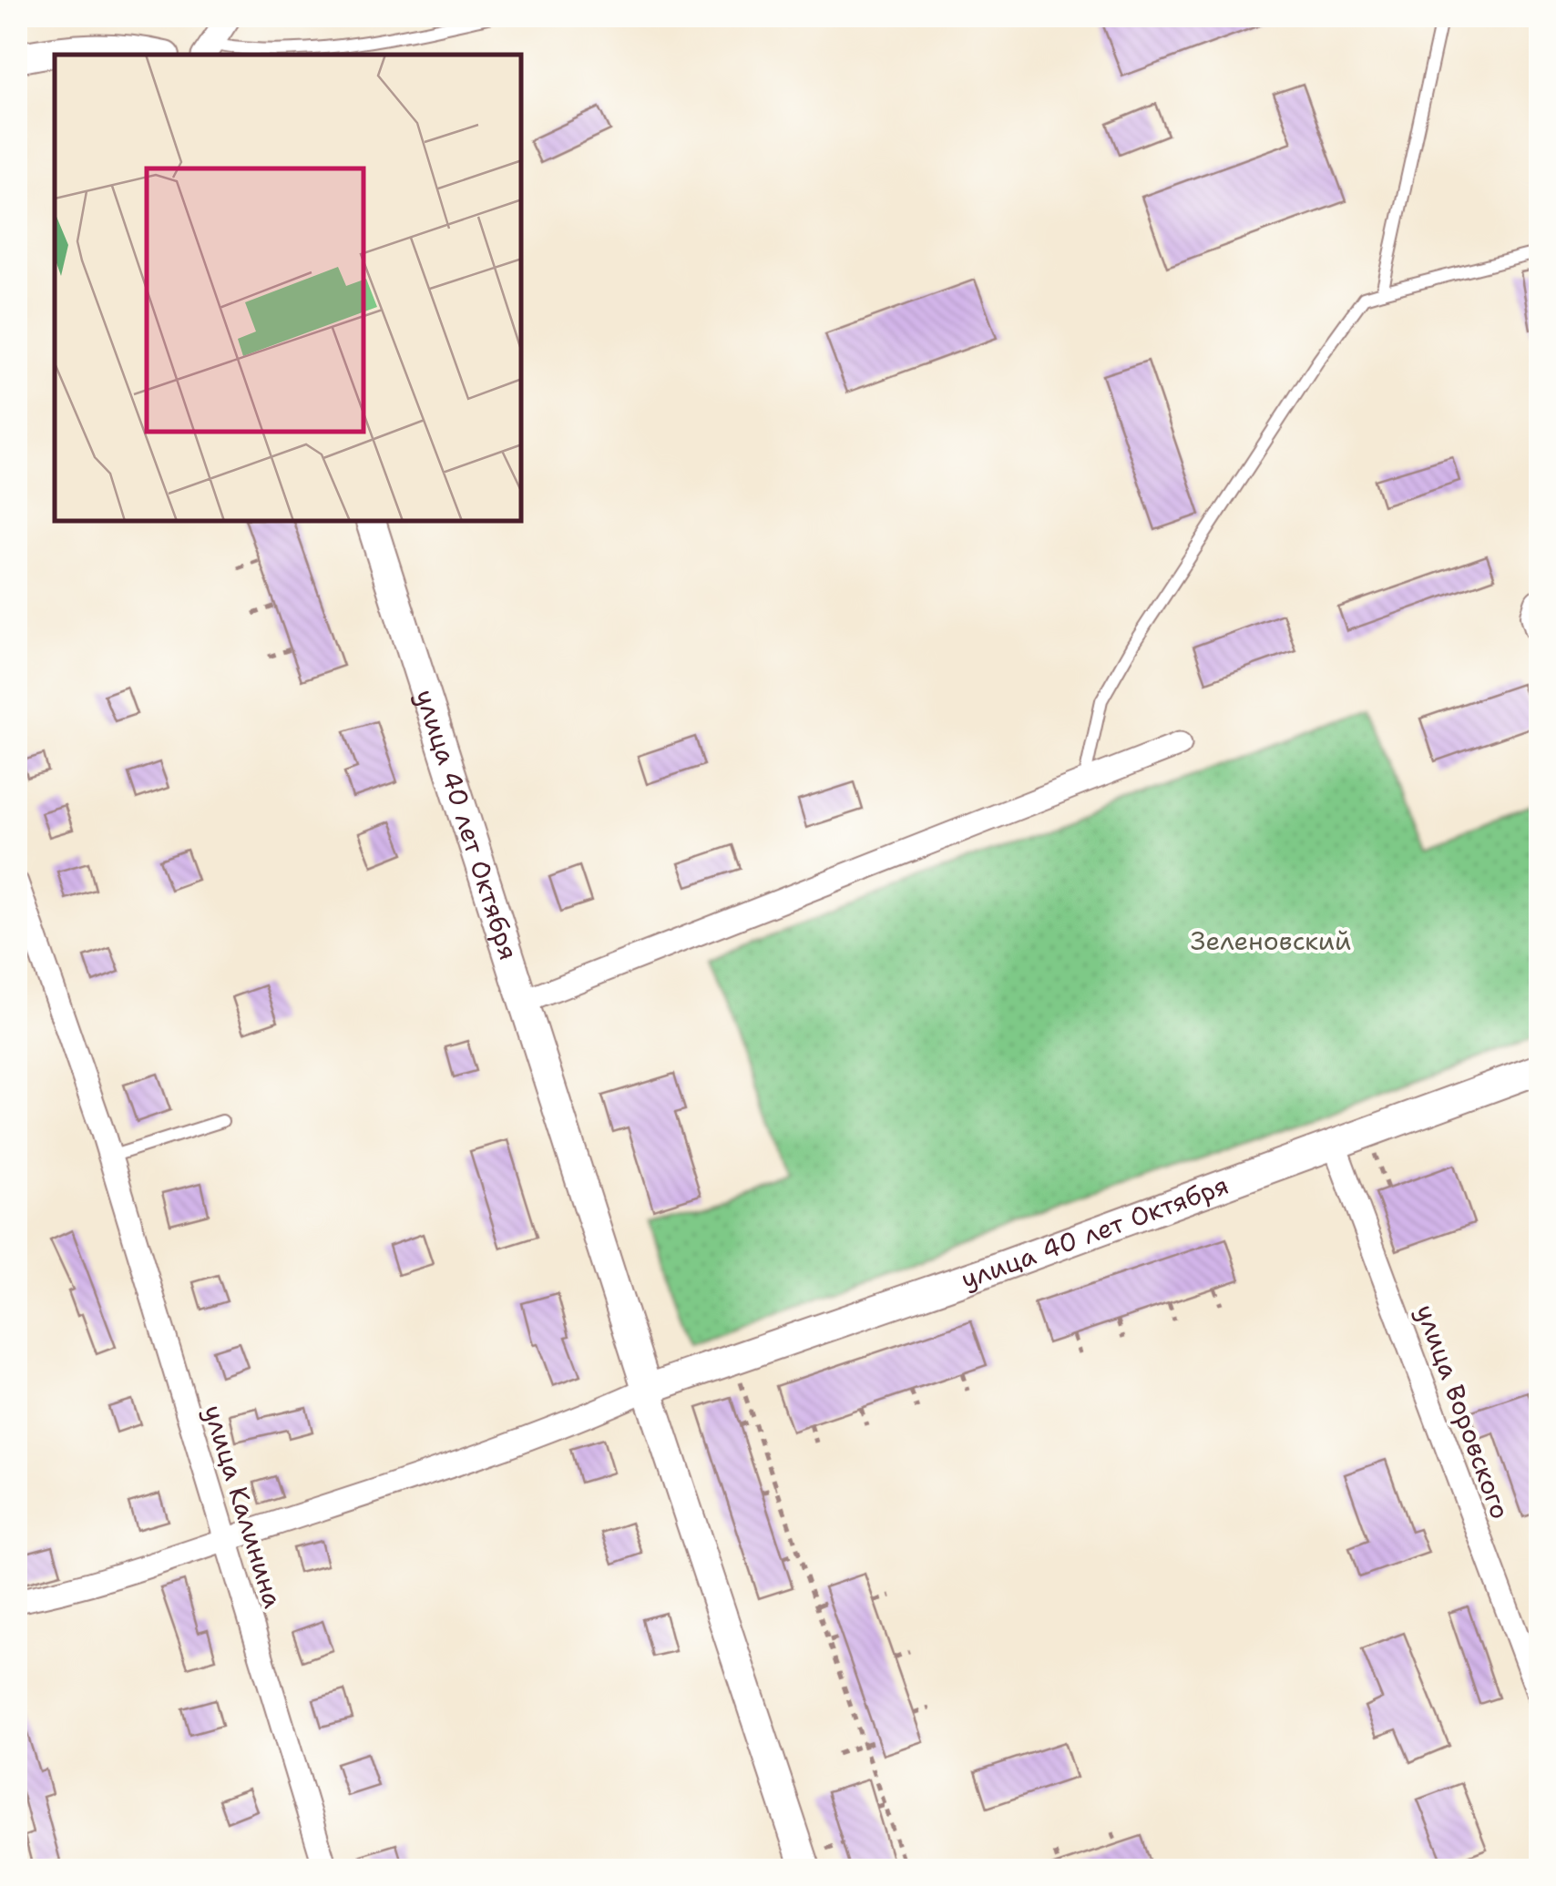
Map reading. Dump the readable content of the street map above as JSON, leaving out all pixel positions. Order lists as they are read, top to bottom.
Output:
{
  "streets": {
    "street": ["улица 40 лет Октября", "улица Воровского", "улица Калинина"]
  },
  "crossings": [
    ["улица 40 лет Октября", "улица Воровского"]
  ],
  "parks": ["Зеленовский"]
}
